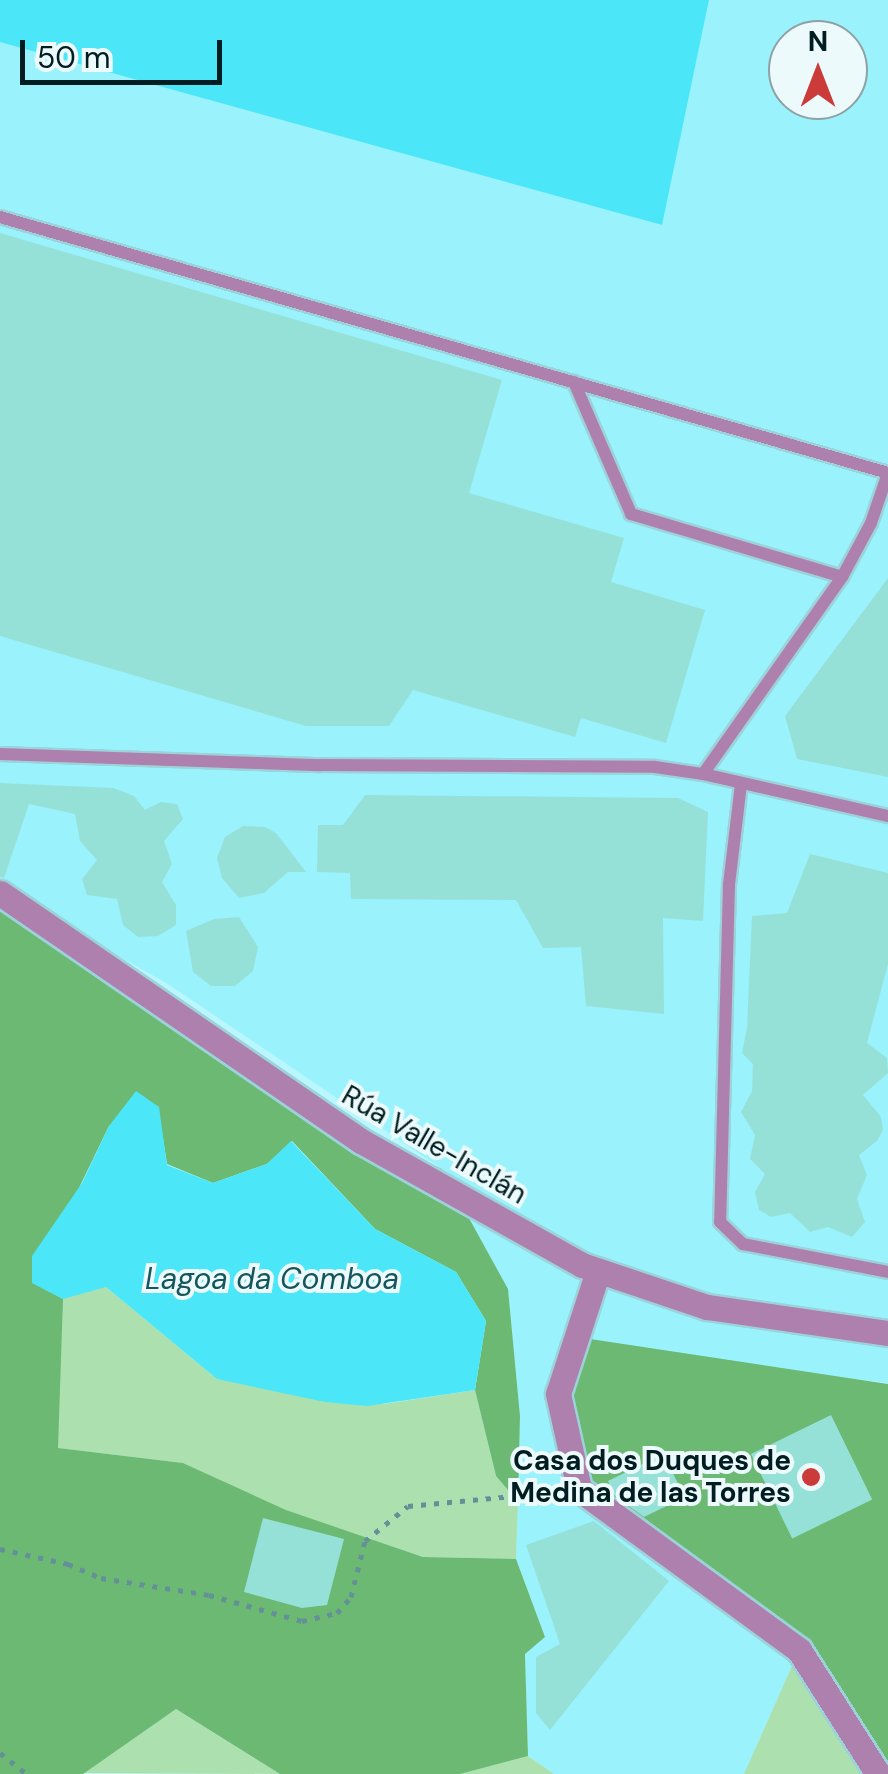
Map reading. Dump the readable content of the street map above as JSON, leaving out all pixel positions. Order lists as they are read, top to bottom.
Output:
{
  "streets": {
    "street": ["Rúa Valle-Inclán"]
  },
  "water": ["Lagoa da Comboa"],
  "places": ["Casa dos Duques de Medina de las Torres"],
  "scale_bar": "50 m",
  "north": "top"
}
